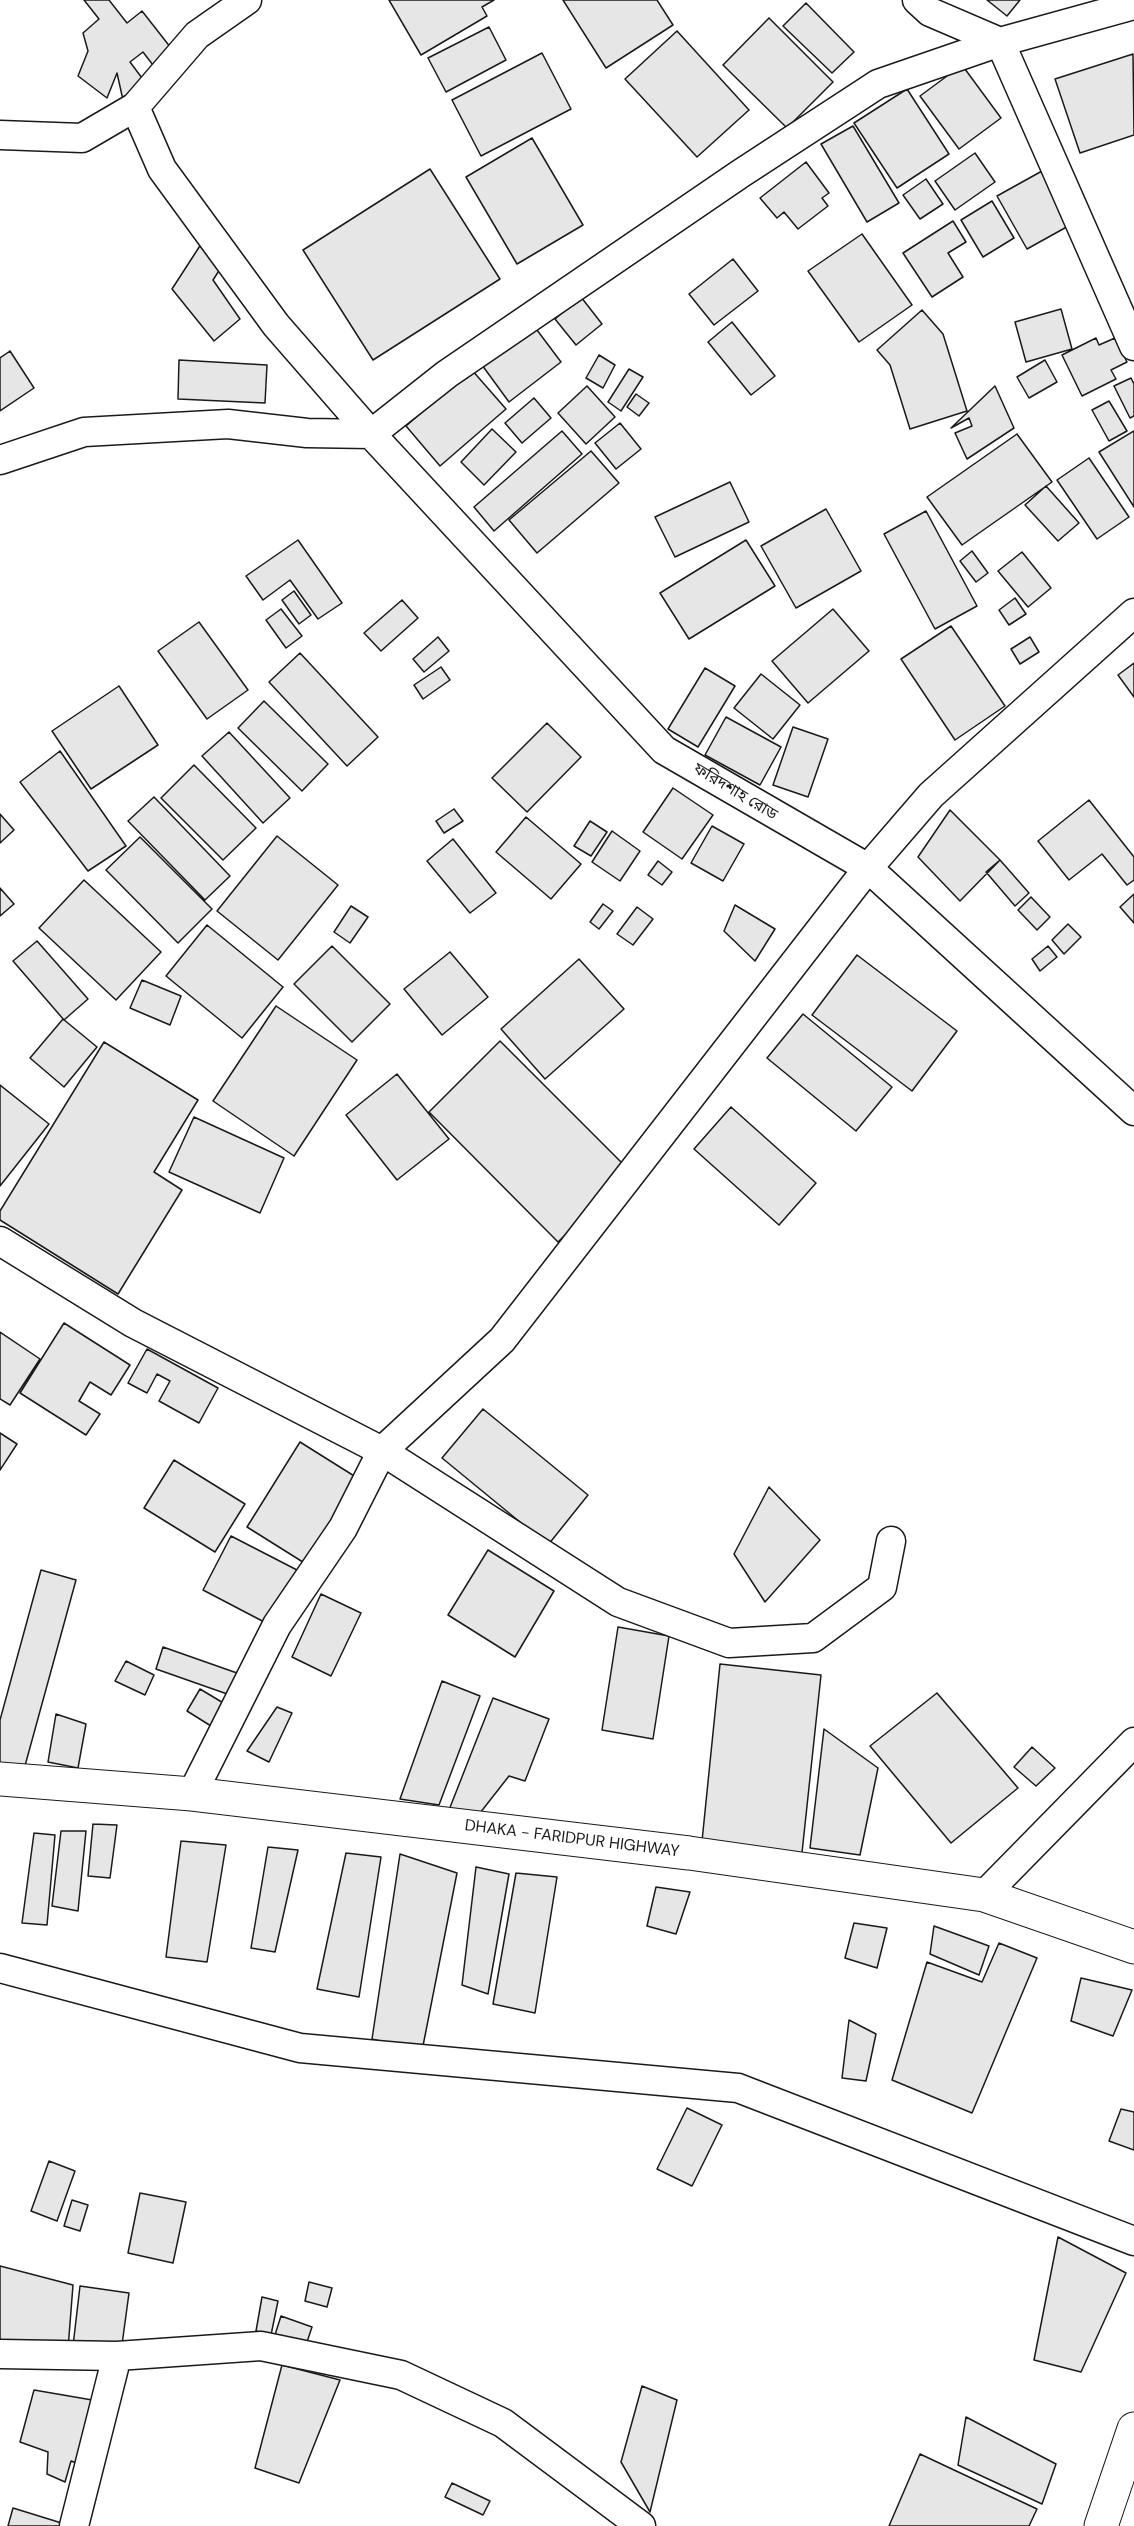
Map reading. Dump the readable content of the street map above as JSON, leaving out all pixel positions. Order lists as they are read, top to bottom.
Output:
{
  "streets": {
    "highway": ["DHAKA - FARIDPUR HIGHWAY"],
    "street": ["ফরিদশাহ রোড"]
  }
}
